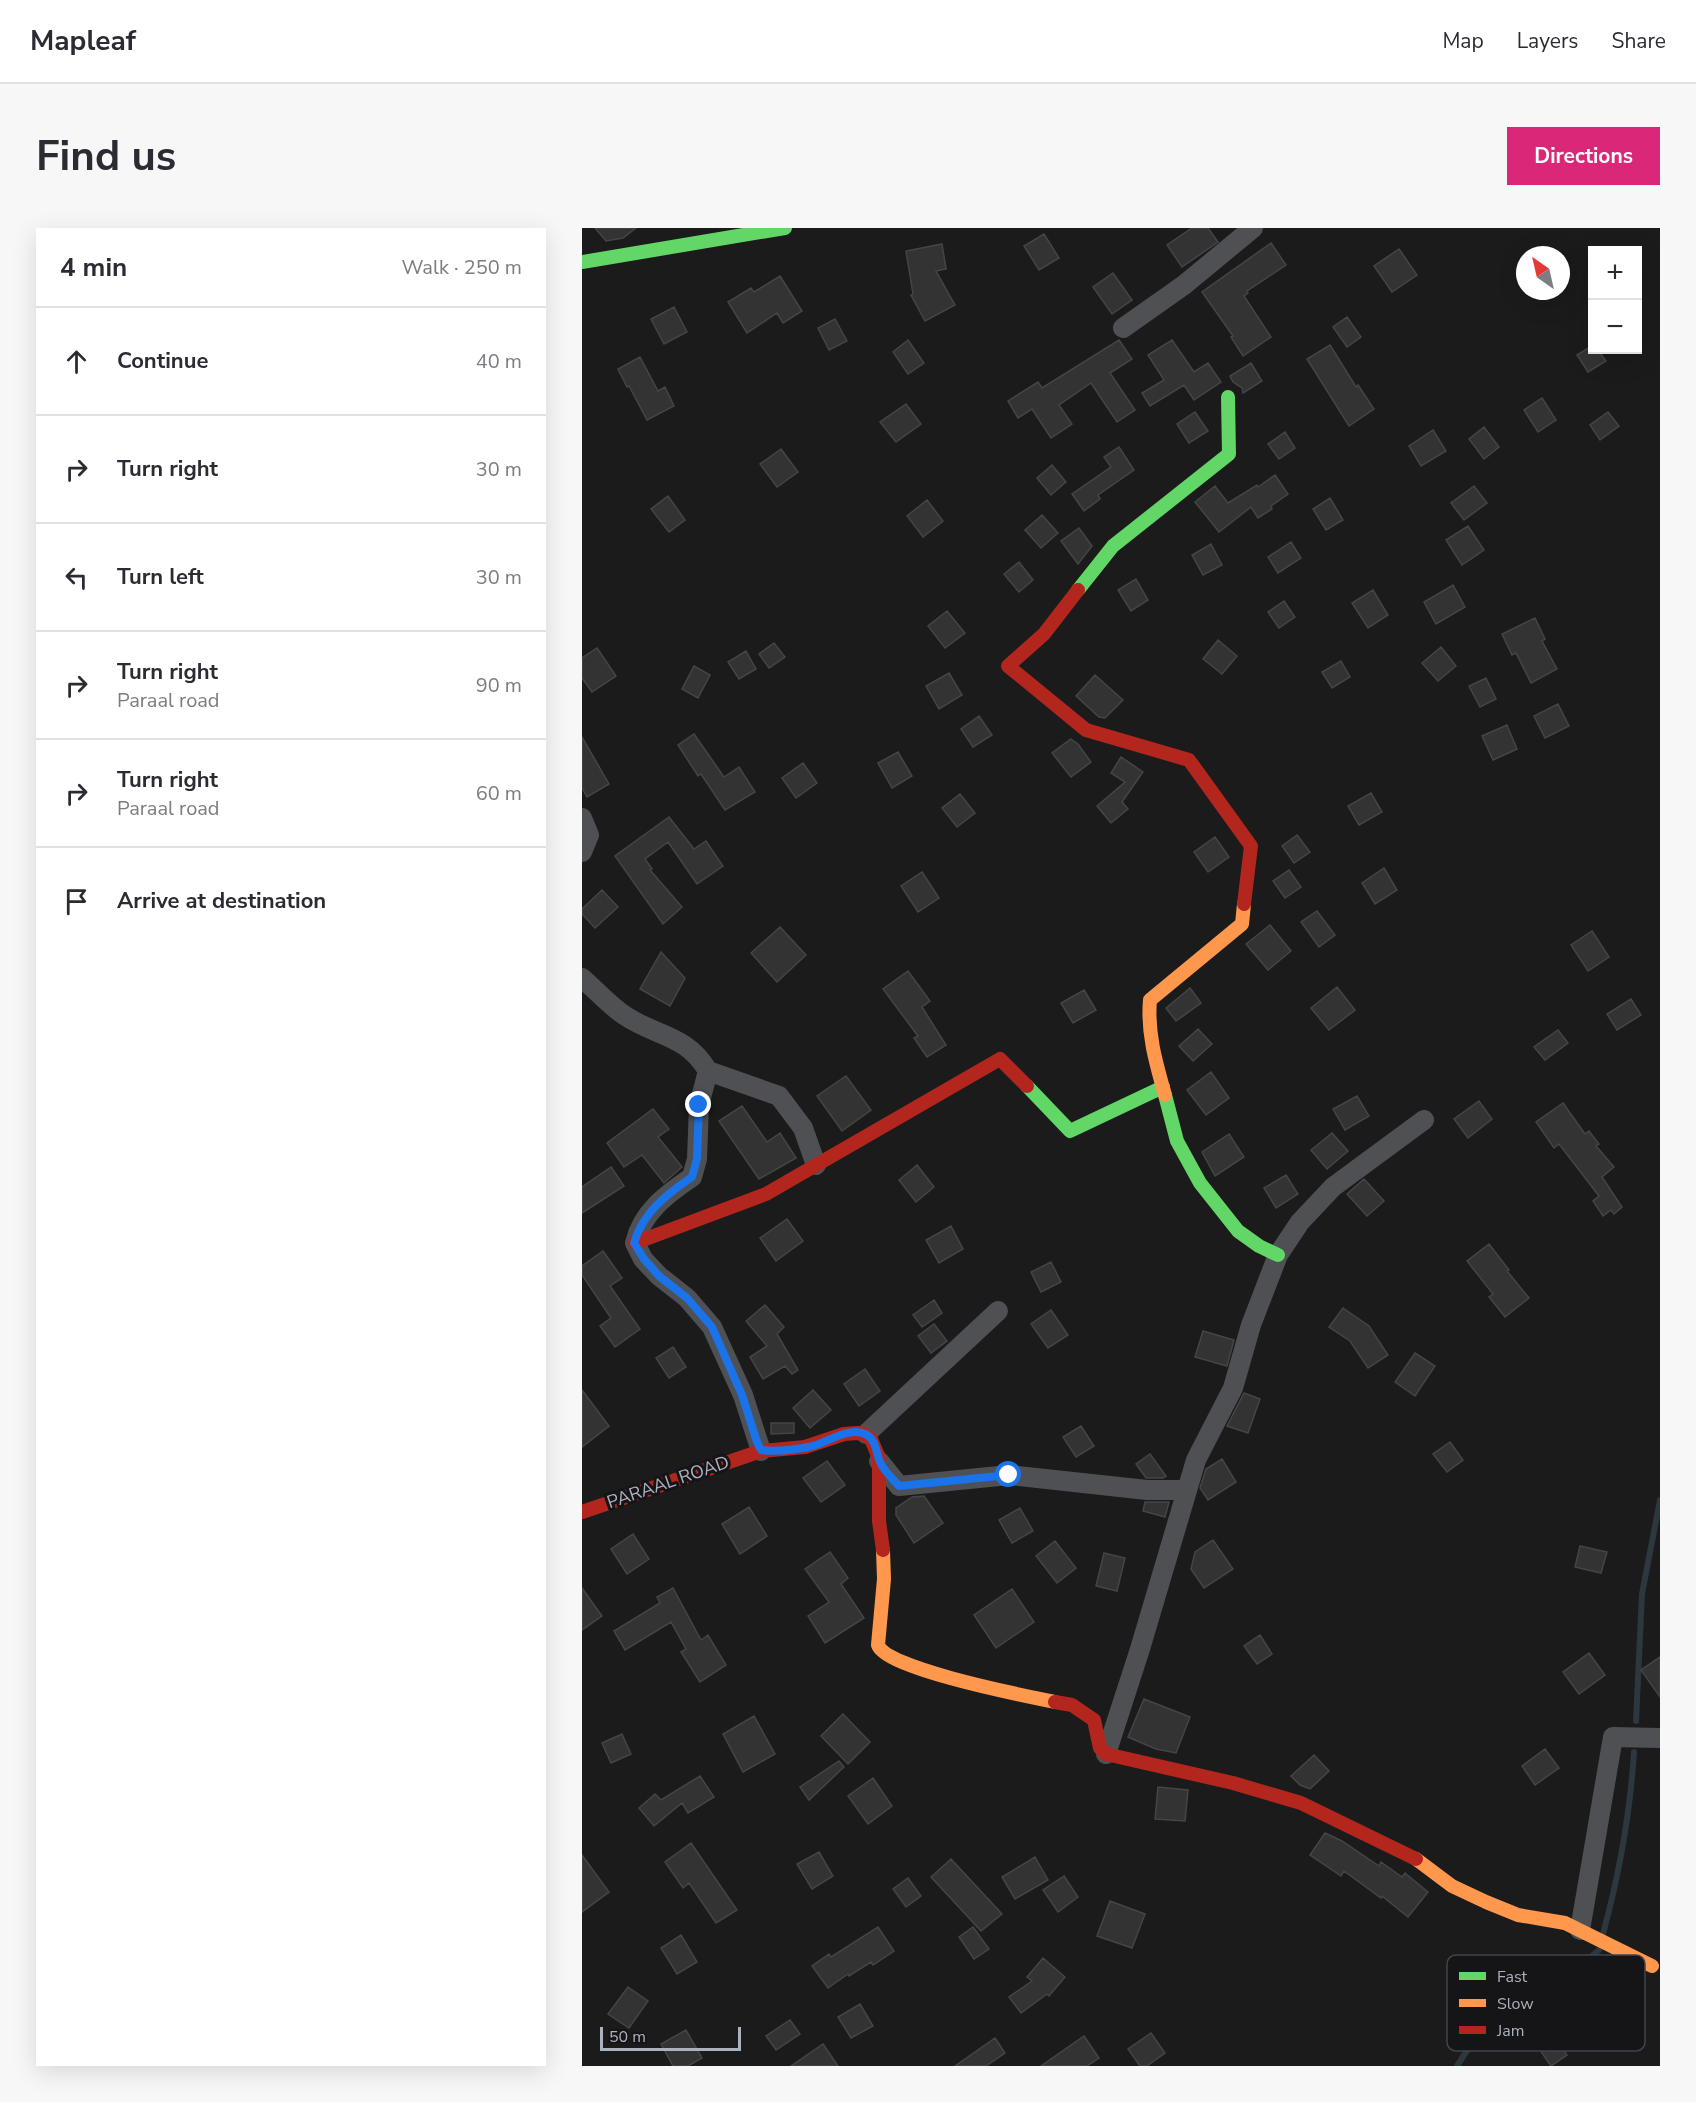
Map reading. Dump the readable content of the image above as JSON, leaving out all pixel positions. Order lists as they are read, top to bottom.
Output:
{
  "streets": {
    "street": ["PARAAL ROAD"]
  },
  "legend": ["Fast", "Slow", "Jam"],
  "scale_bar": "50 m",
  "north": "top left",
  "page": {
    "header": "Mapleaf",
    "nav": ["Map", "Layers", "Share"],
    "buttons": "Directions",
    "title": "Find us",
    "heading": ["4 min", "Walk · 250 m"],
    "map_buttons": ["+", "−"],
    "list": [
      ["Continue", "40 m"],
      ["Turn right", "30 m"],
      ["Turn left", "30 m"],
      ["Turn right", "Paraal road", "90 m"],
      ["Turn right", "Paraal road", "60 m"],
      "Arrive at destination"
    ],
    "scale": "50 m"
  }
}
